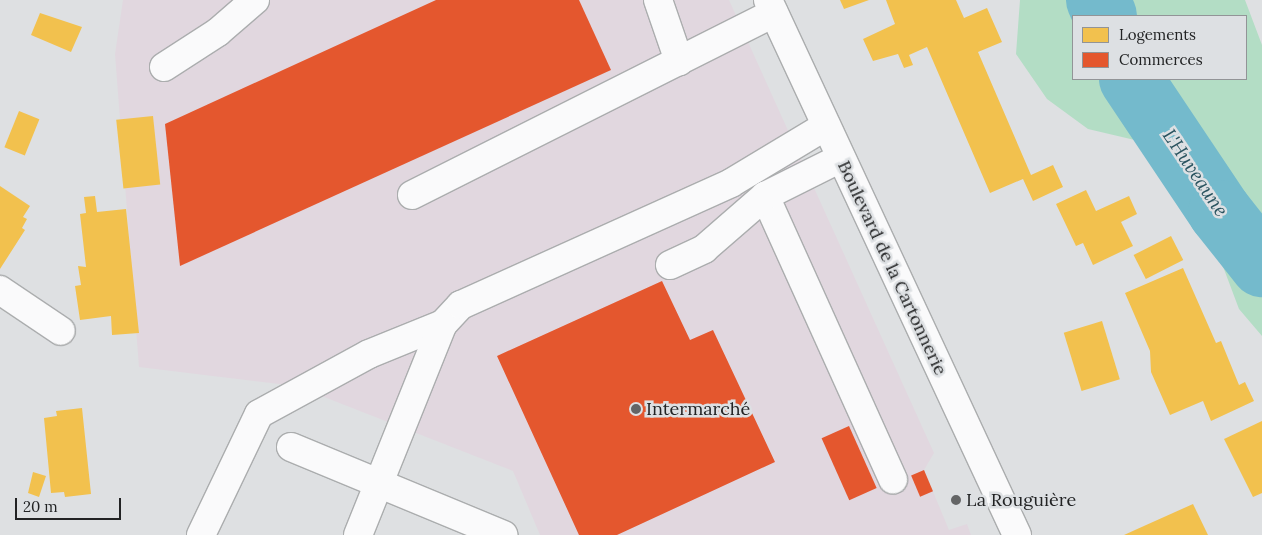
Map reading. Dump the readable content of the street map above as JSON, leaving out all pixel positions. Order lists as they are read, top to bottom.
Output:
{
  "streets": {
    "main road": ["Boulevard de la Cartonnerie"]
  },
  "water": ["L'Huveaune"],
  "places": ["Intermarché", "La Rouguière"],
  "legend": ["Logements", "Commerces"],
  "scale_bar": "20 m"
}
